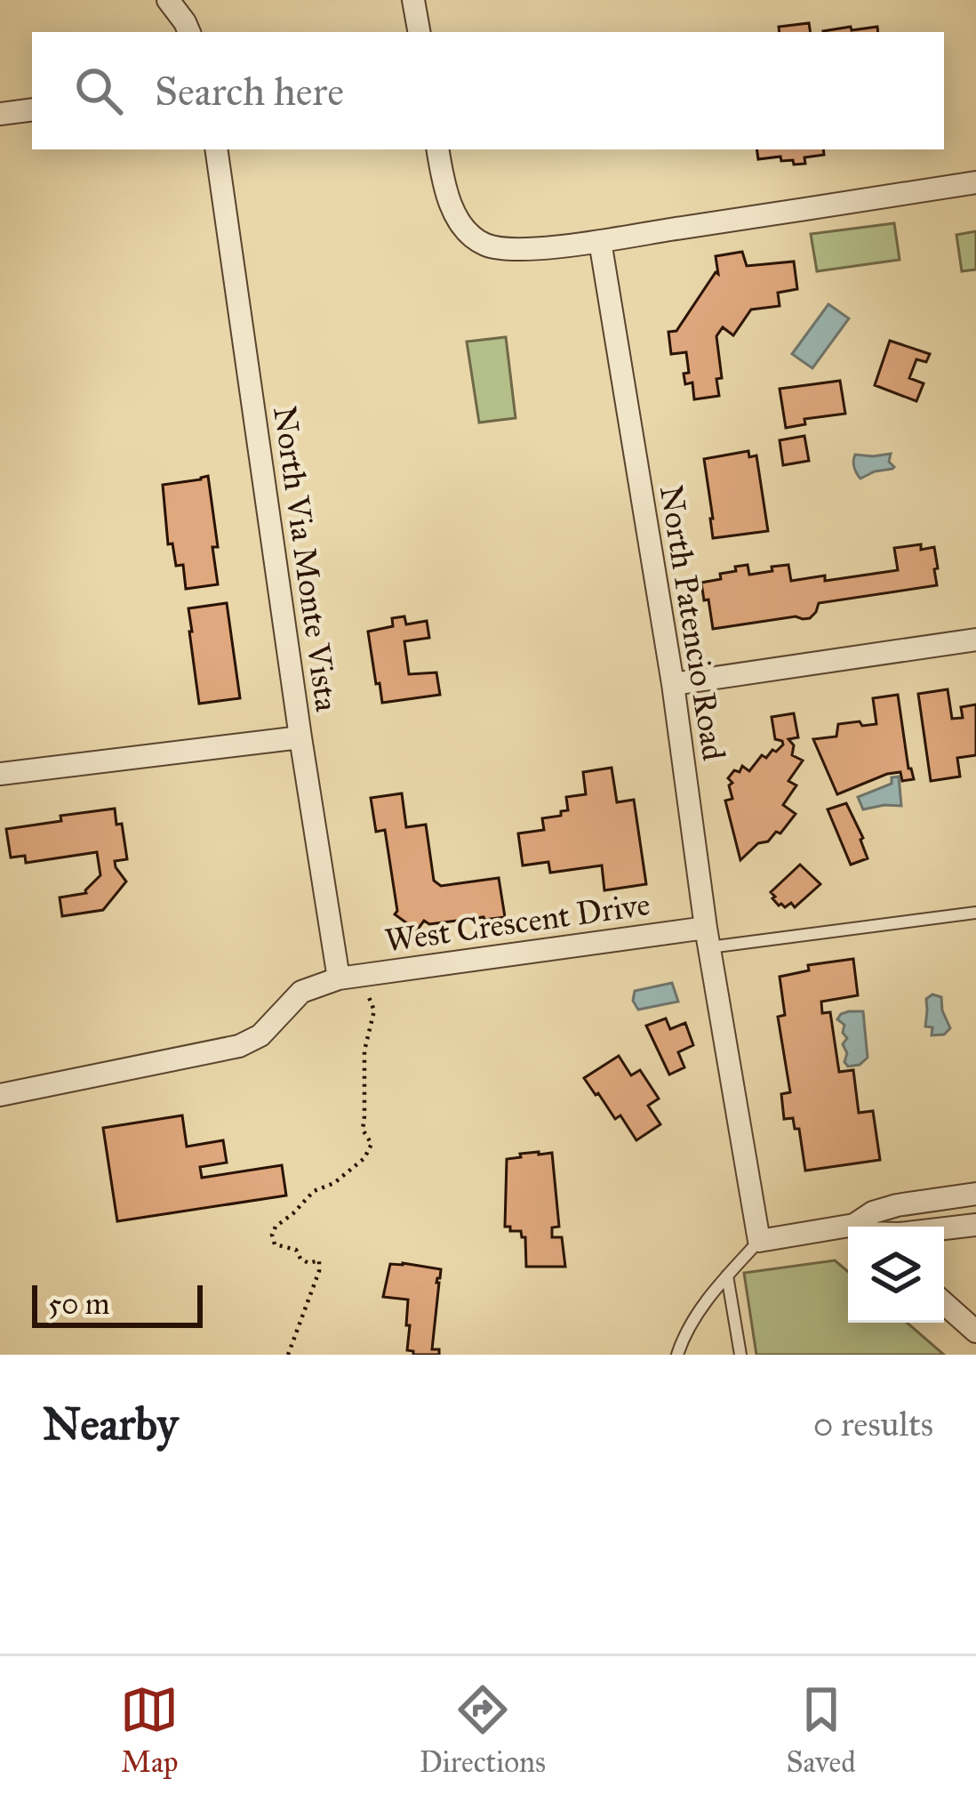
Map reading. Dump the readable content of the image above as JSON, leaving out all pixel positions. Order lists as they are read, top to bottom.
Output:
{
  "streets": {
    "street": ["North Via Monte Vista", "North Patencio Road", "West Crescent Drive"]
  },
  "crossings": [
    ["North Via Monte Vista", "West Crescent Drive"],
    ["North Patencio Road", "West Crescent Drive"]
  ],
  "scale_bar": "50 m",
  "page": {
    "search": "Search here",
    "scale": "50 m",
    "heading": ["Nearby", "0 results"],
    "nav": ["Map", "Directions", "Saved"]
  }
}
